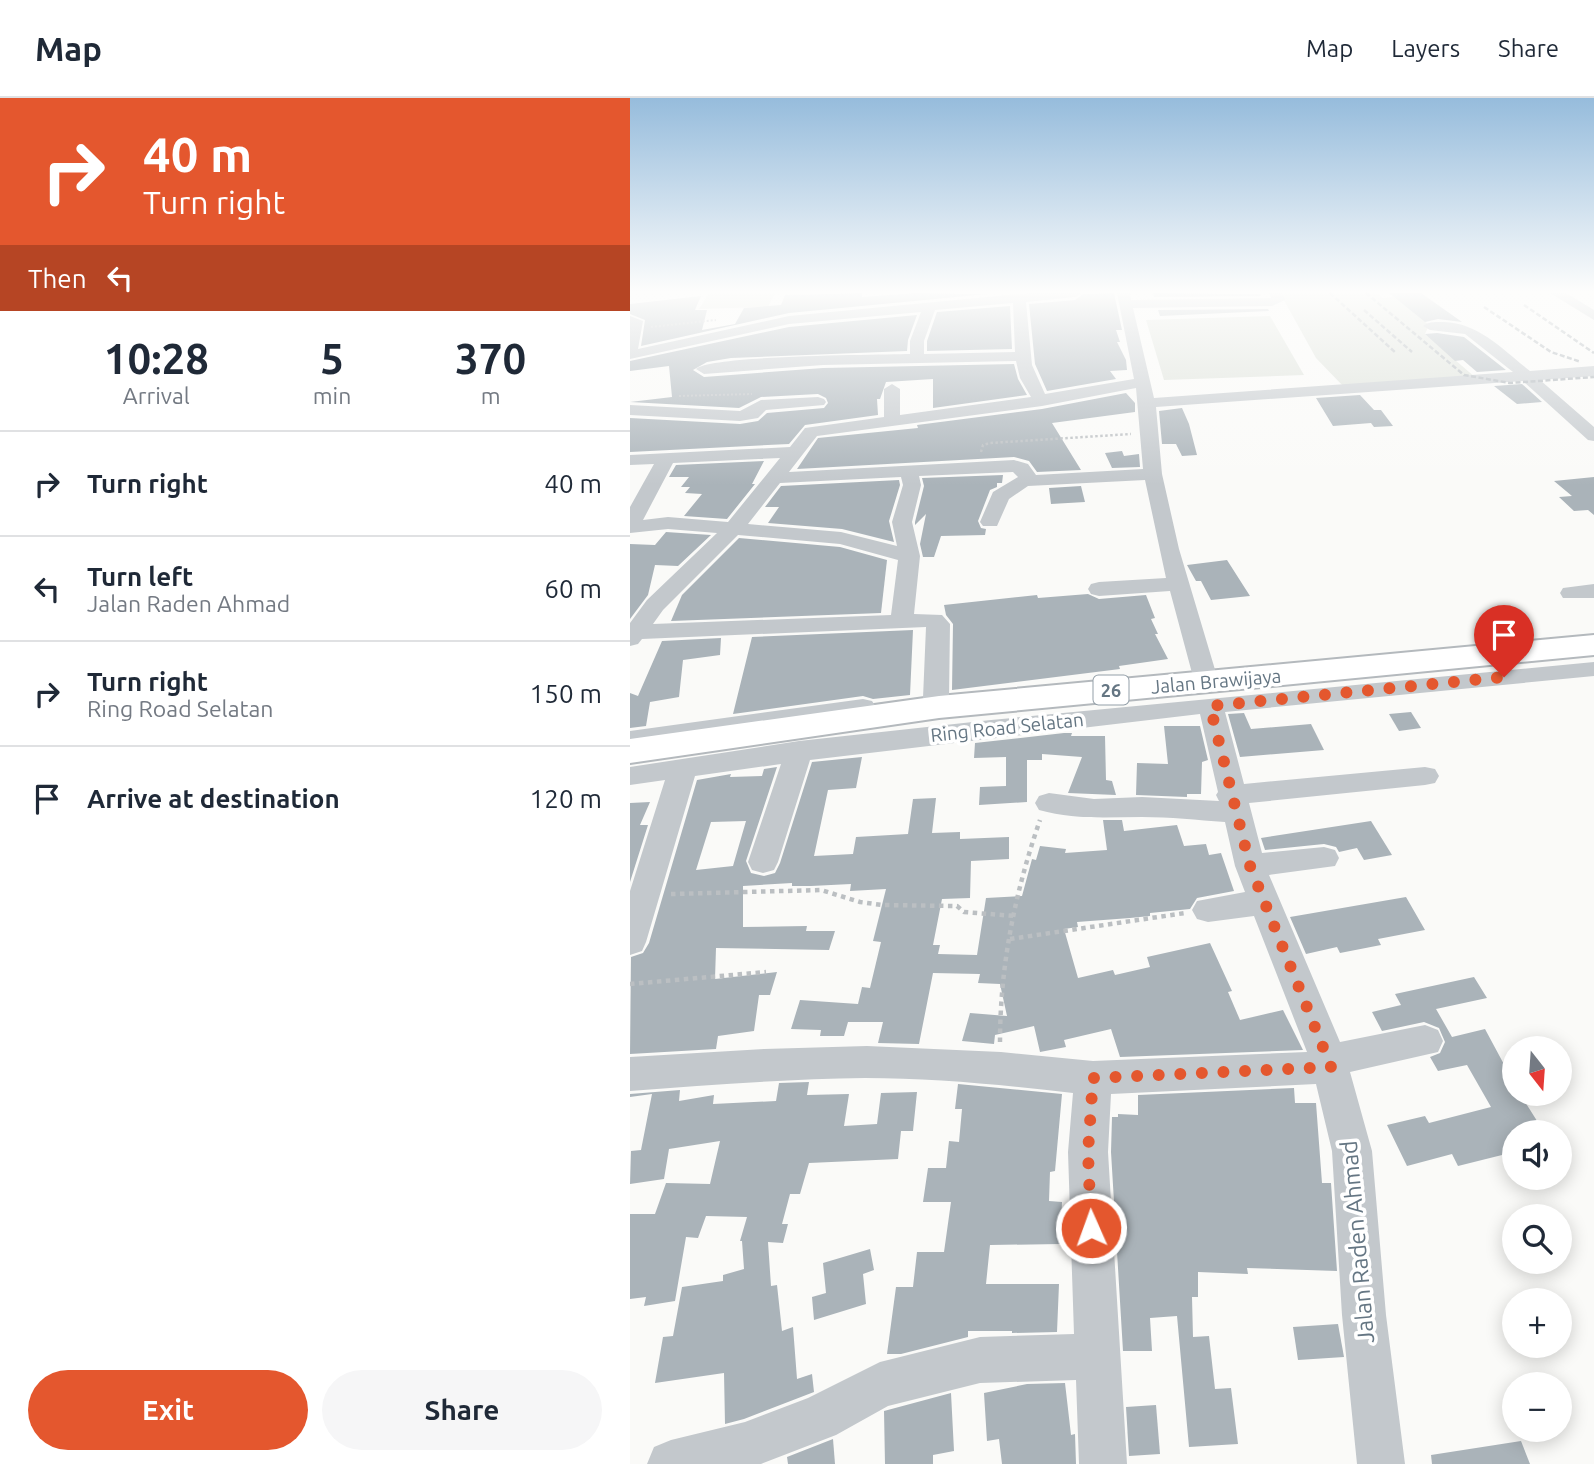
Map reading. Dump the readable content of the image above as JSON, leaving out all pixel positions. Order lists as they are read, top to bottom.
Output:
{
  "streets": {
    "highway": ["Jalan Brawijaya", "26"],
    "street": ["Ring Road Selatan", "Jalan Raden Ahmad"]
  },
  "crossings": [
    ["Jalan Brawijaya", "Ring Road Selatan"],
    ["Ring Road Selatan", "Jalan Raden Ahmad"]
  ],
  "north": "bottom",
  "page": {
    "header": "Map",
    "nav": ["Map", "Layers", "Share"],
    "turn": ["40 m", "Turn right"],
    "then": "Then",
    "eta": [
      "10:28",
      "Arrival",
      "5",
      "min",
      "370",
      "m"
    ],
    "list": [
      {
        "name": "Turn right",
        "value": "40 m"
      },
      {
        "name": "Turn left",
        "note": "Jalan Raden Ahmad",
        "value": "60 m"
      },
      {
        "name": "Turn right",
        "note": "Ring Road Selatan",
        "value": "150 m"
      },
      {
        "name": "Arrive at destination",
        "value": "120 m"
      }
    ],
    "map_buttons": ["+", "−"],
    "buttons": ["Exit", "Share"]
  }
}
